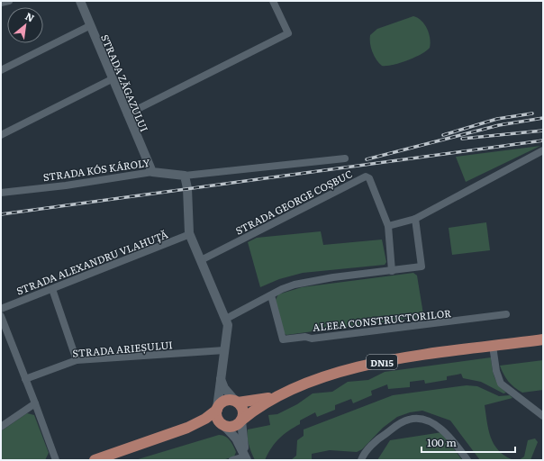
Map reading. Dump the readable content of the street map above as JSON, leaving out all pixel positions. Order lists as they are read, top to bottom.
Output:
{
  "streets": {
    "main road": ["DN15"],
    "street": [
      "STRADA ZĂGAZULUI",
      "STRADA KÓS KÁROLY",
      "STRADA GEORGE COȘBUC",
      "STRADA ALEXANDRU VLAHUȚĂ",
      "ALEEA CONSTRUCTORILOR",
      "STRADA ARIEȘULUI"
    ]
  },
  "crossings": [
    ["STRADA ZĂGAZULUI", "STRADA KÓS KÁROLY"]
  ],
  "scale_bar": "100 m",
  "north": "top right"
}
